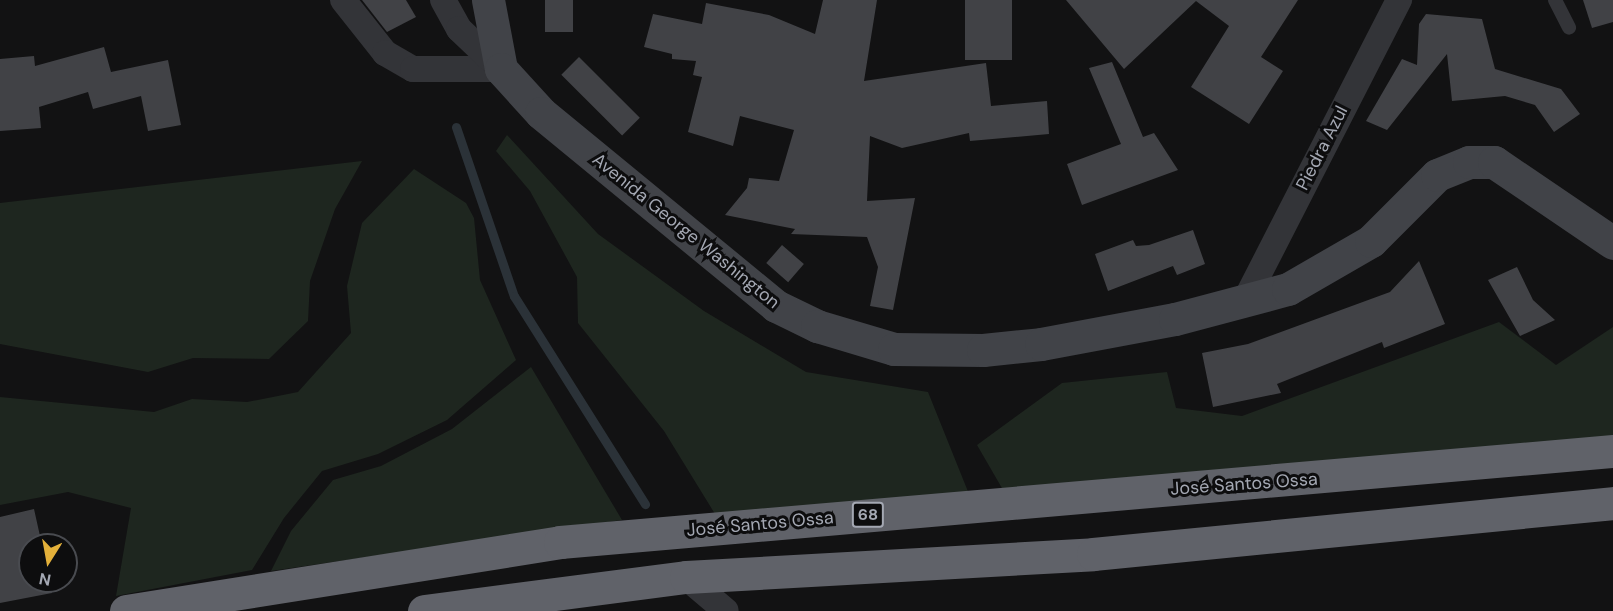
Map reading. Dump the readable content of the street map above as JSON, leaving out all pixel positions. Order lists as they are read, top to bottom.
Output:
{
  "streets": {
    "highway": ["José Santos Ossa", "68"],
    "main road": ["Avenida George Washington"],
    "street": ["Piedra Azul"]
  },
  "crossings": [
    ["Piedra Azul", "Avenida George Washington"]
  ],
  "north": "bottom"
}
